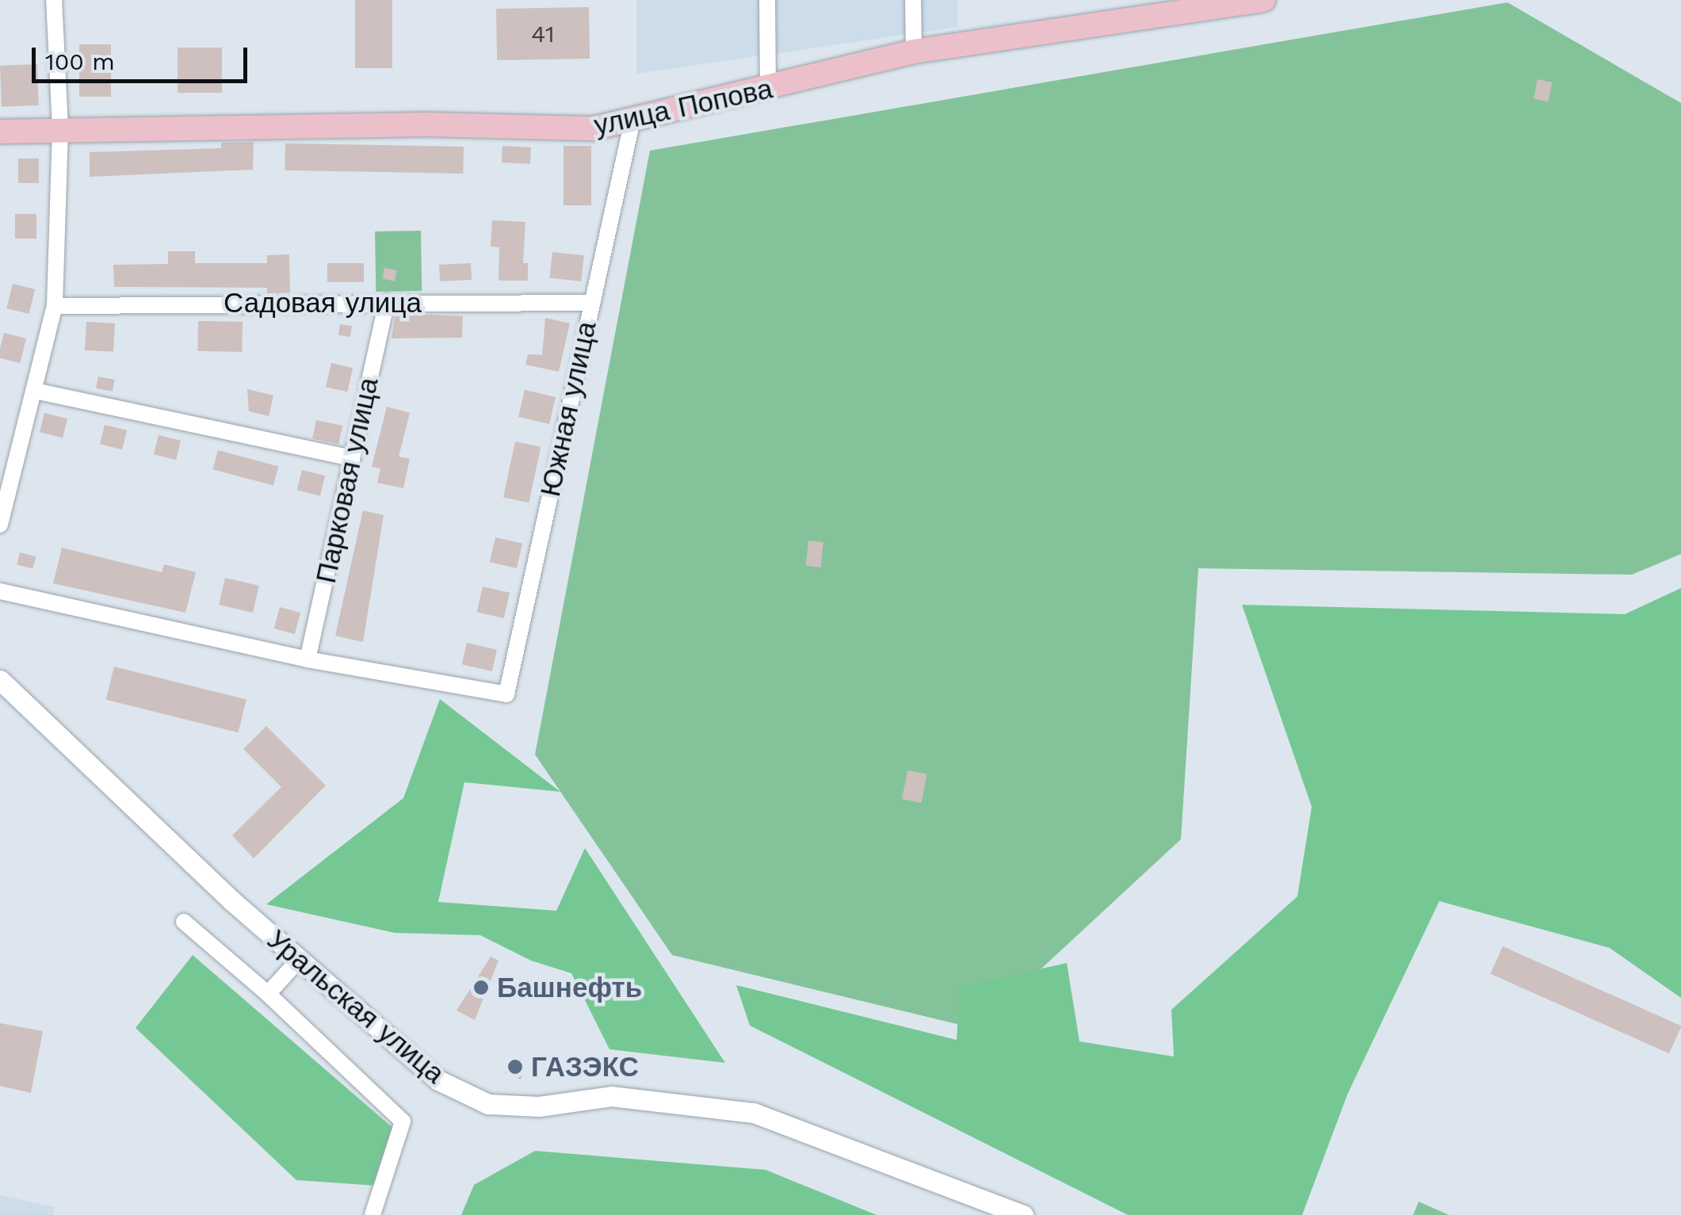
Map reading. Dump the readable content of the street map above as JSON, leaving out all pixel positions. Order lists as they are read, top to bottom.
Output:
{
  "streets": {
    "main road": ["улица Попова"],
    "street": [
      "Садовая улица",
      "Южная улица",
      "Парковая улица",
      "Уральская улица"
    ]
  },
  "crossings": [
    ["улица Попова", "Южная улица"],
    ["Садовая улица", "Южная улица"],
    ["Садовая улица", "Парковая улица"],
    ["Южная улица", "Парковая улица"]
  ],
  "places": ["Башнефть", "ГАЗЭКС"],
  "house_numbers": ["41"],
  "scale_bar": "100 m"
}
